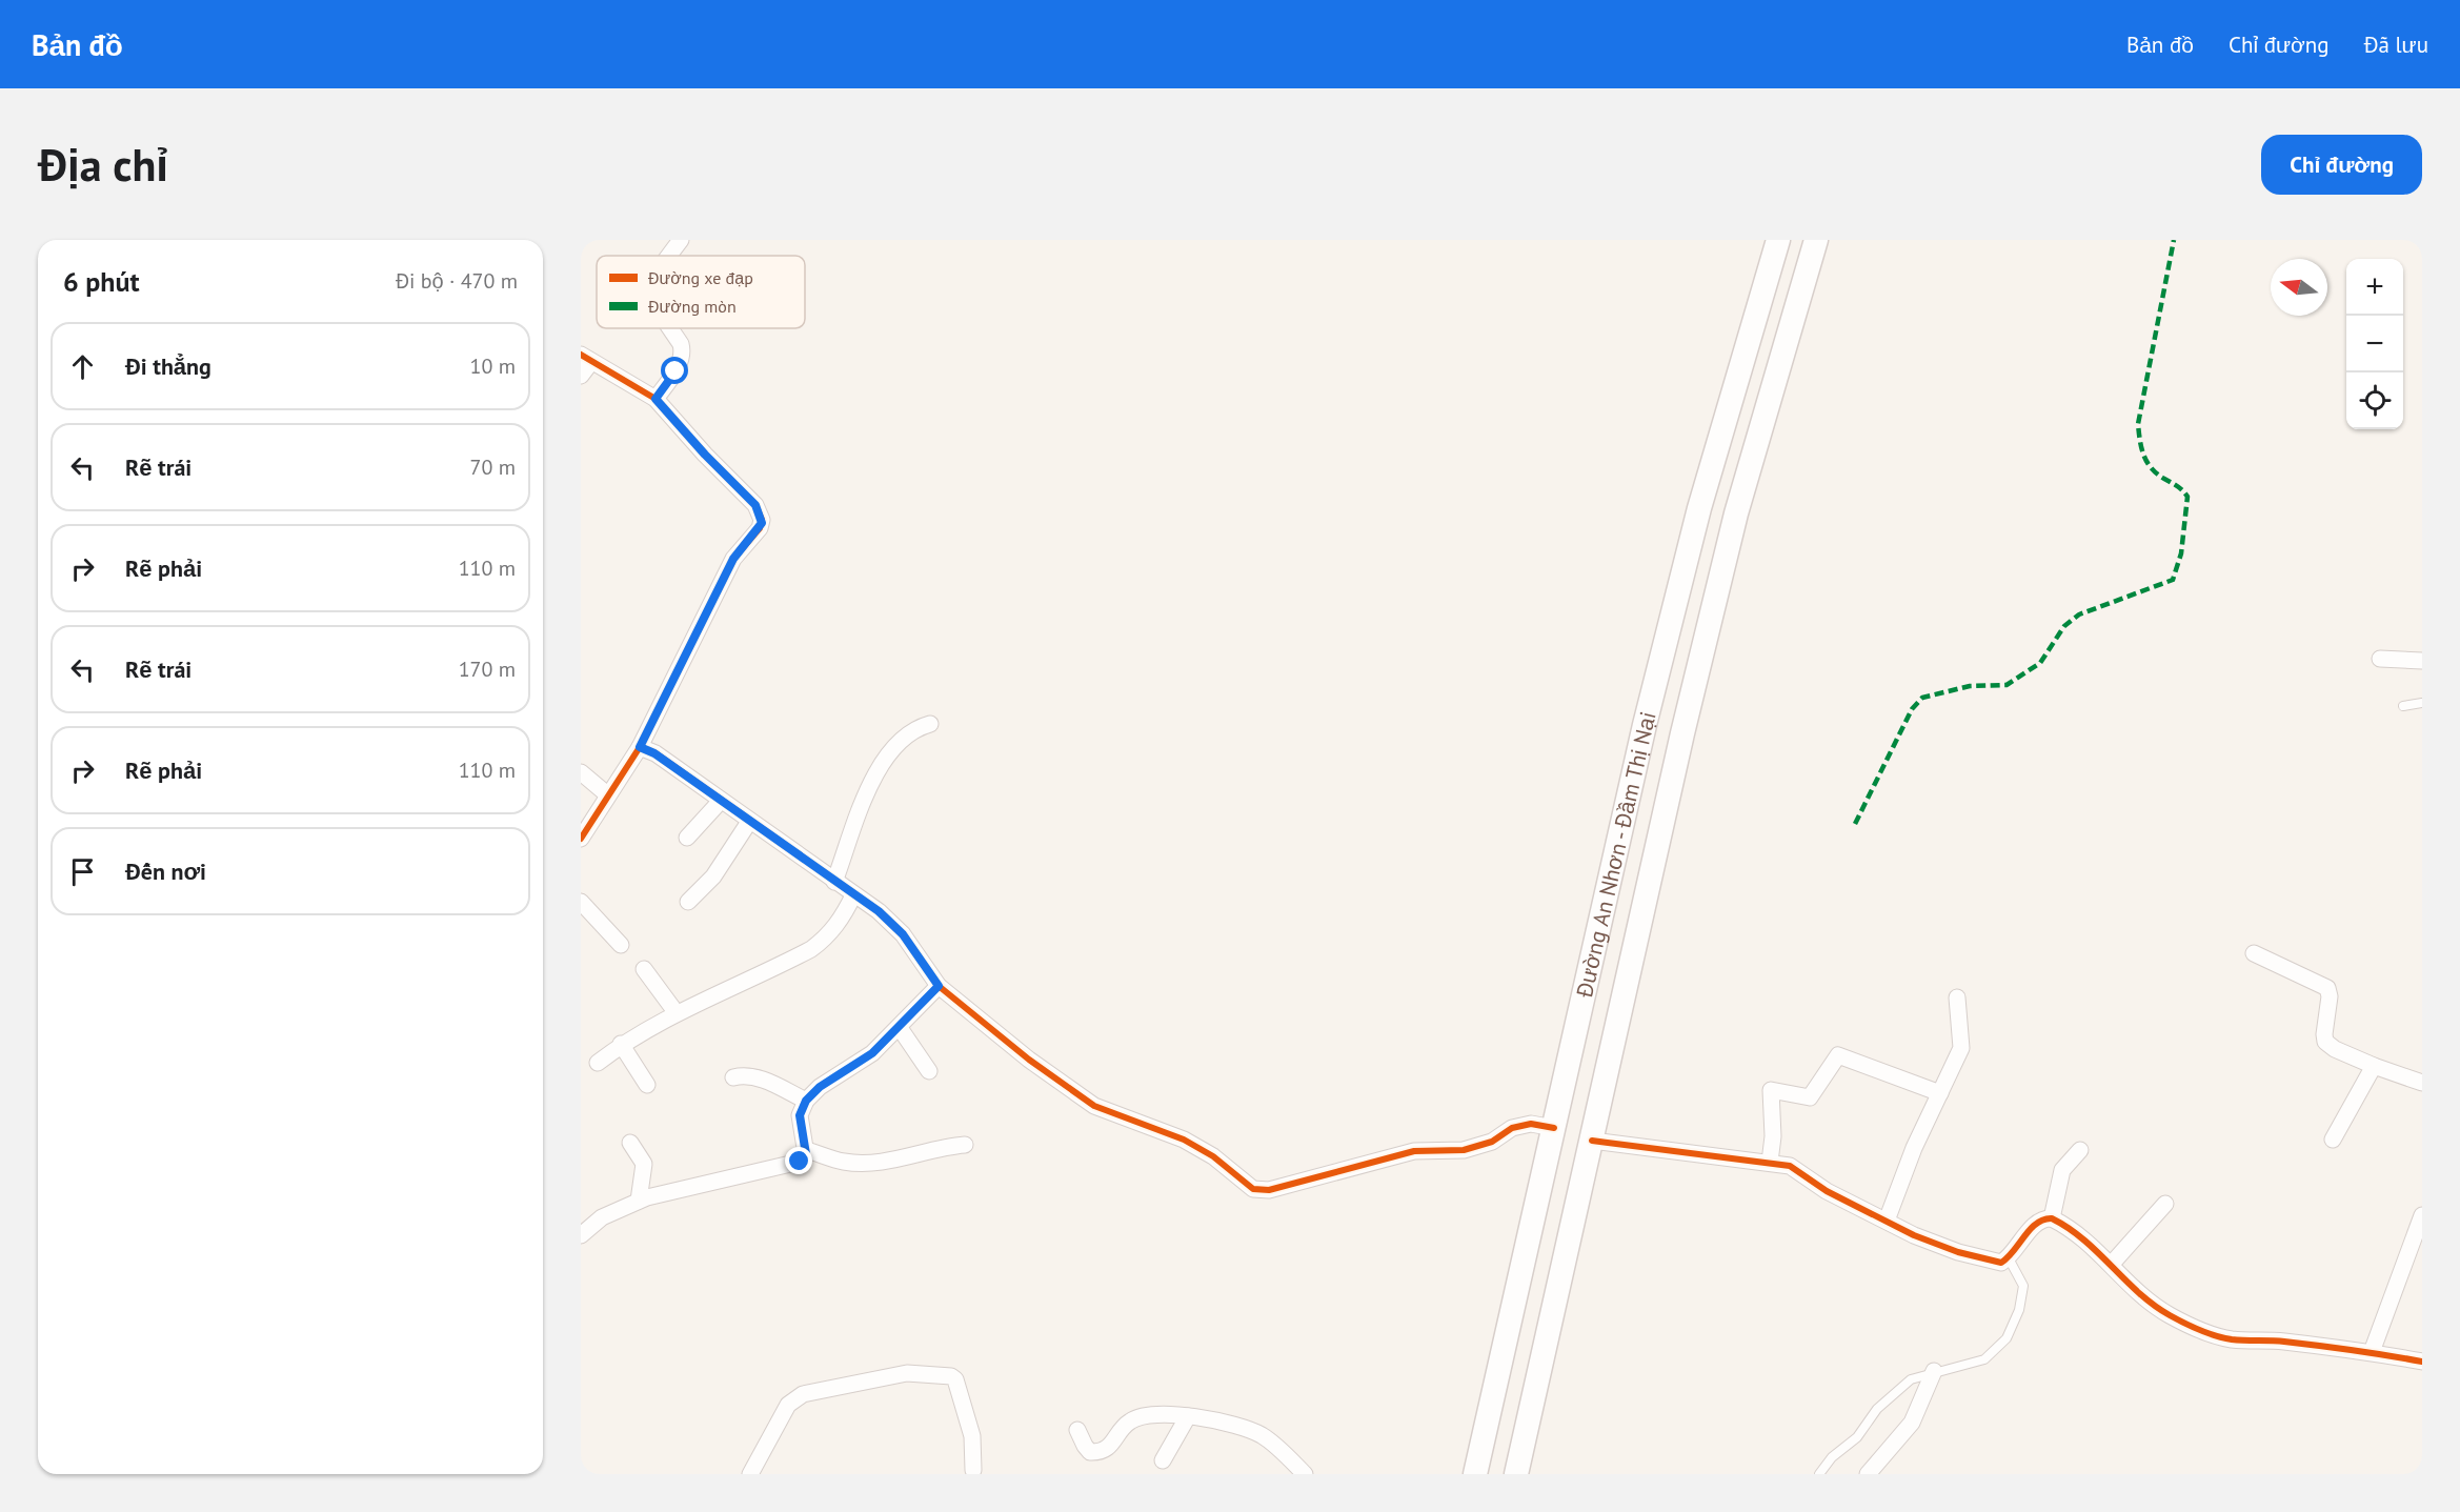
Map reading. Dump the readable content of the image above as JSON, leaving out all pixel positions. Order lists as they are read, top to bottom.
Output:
{
  "streets": {
    "main road": ["Đường An Nhơn - Đầm Thị Nại"]
  },
  "legend": ["Đường xe đạp", "Đường mòn"],
  "north": "left",
  "page": {
    "header": "Bản đồ",
    "nav": ["Bản đồ", "Chỉ đường", "Đã lưu"],
    "buttons": "Chỉ đường",
    "title": "Địa chỉ",
    "heading": ["6 phút", "Đi bộ · 470 m"],
    "map_buttons": ["+", "−"],
    "list": [
      ["Đi thẳng", "10 m"],
      ["Rẽ trái", "70 m"],
      ["Rẽ phải", "110 m"],
      ["Rẽ trái", "170 m"],
      ["Rẽ phải", "110 m"],
      "Đến nơi"
    ]
  }
}
